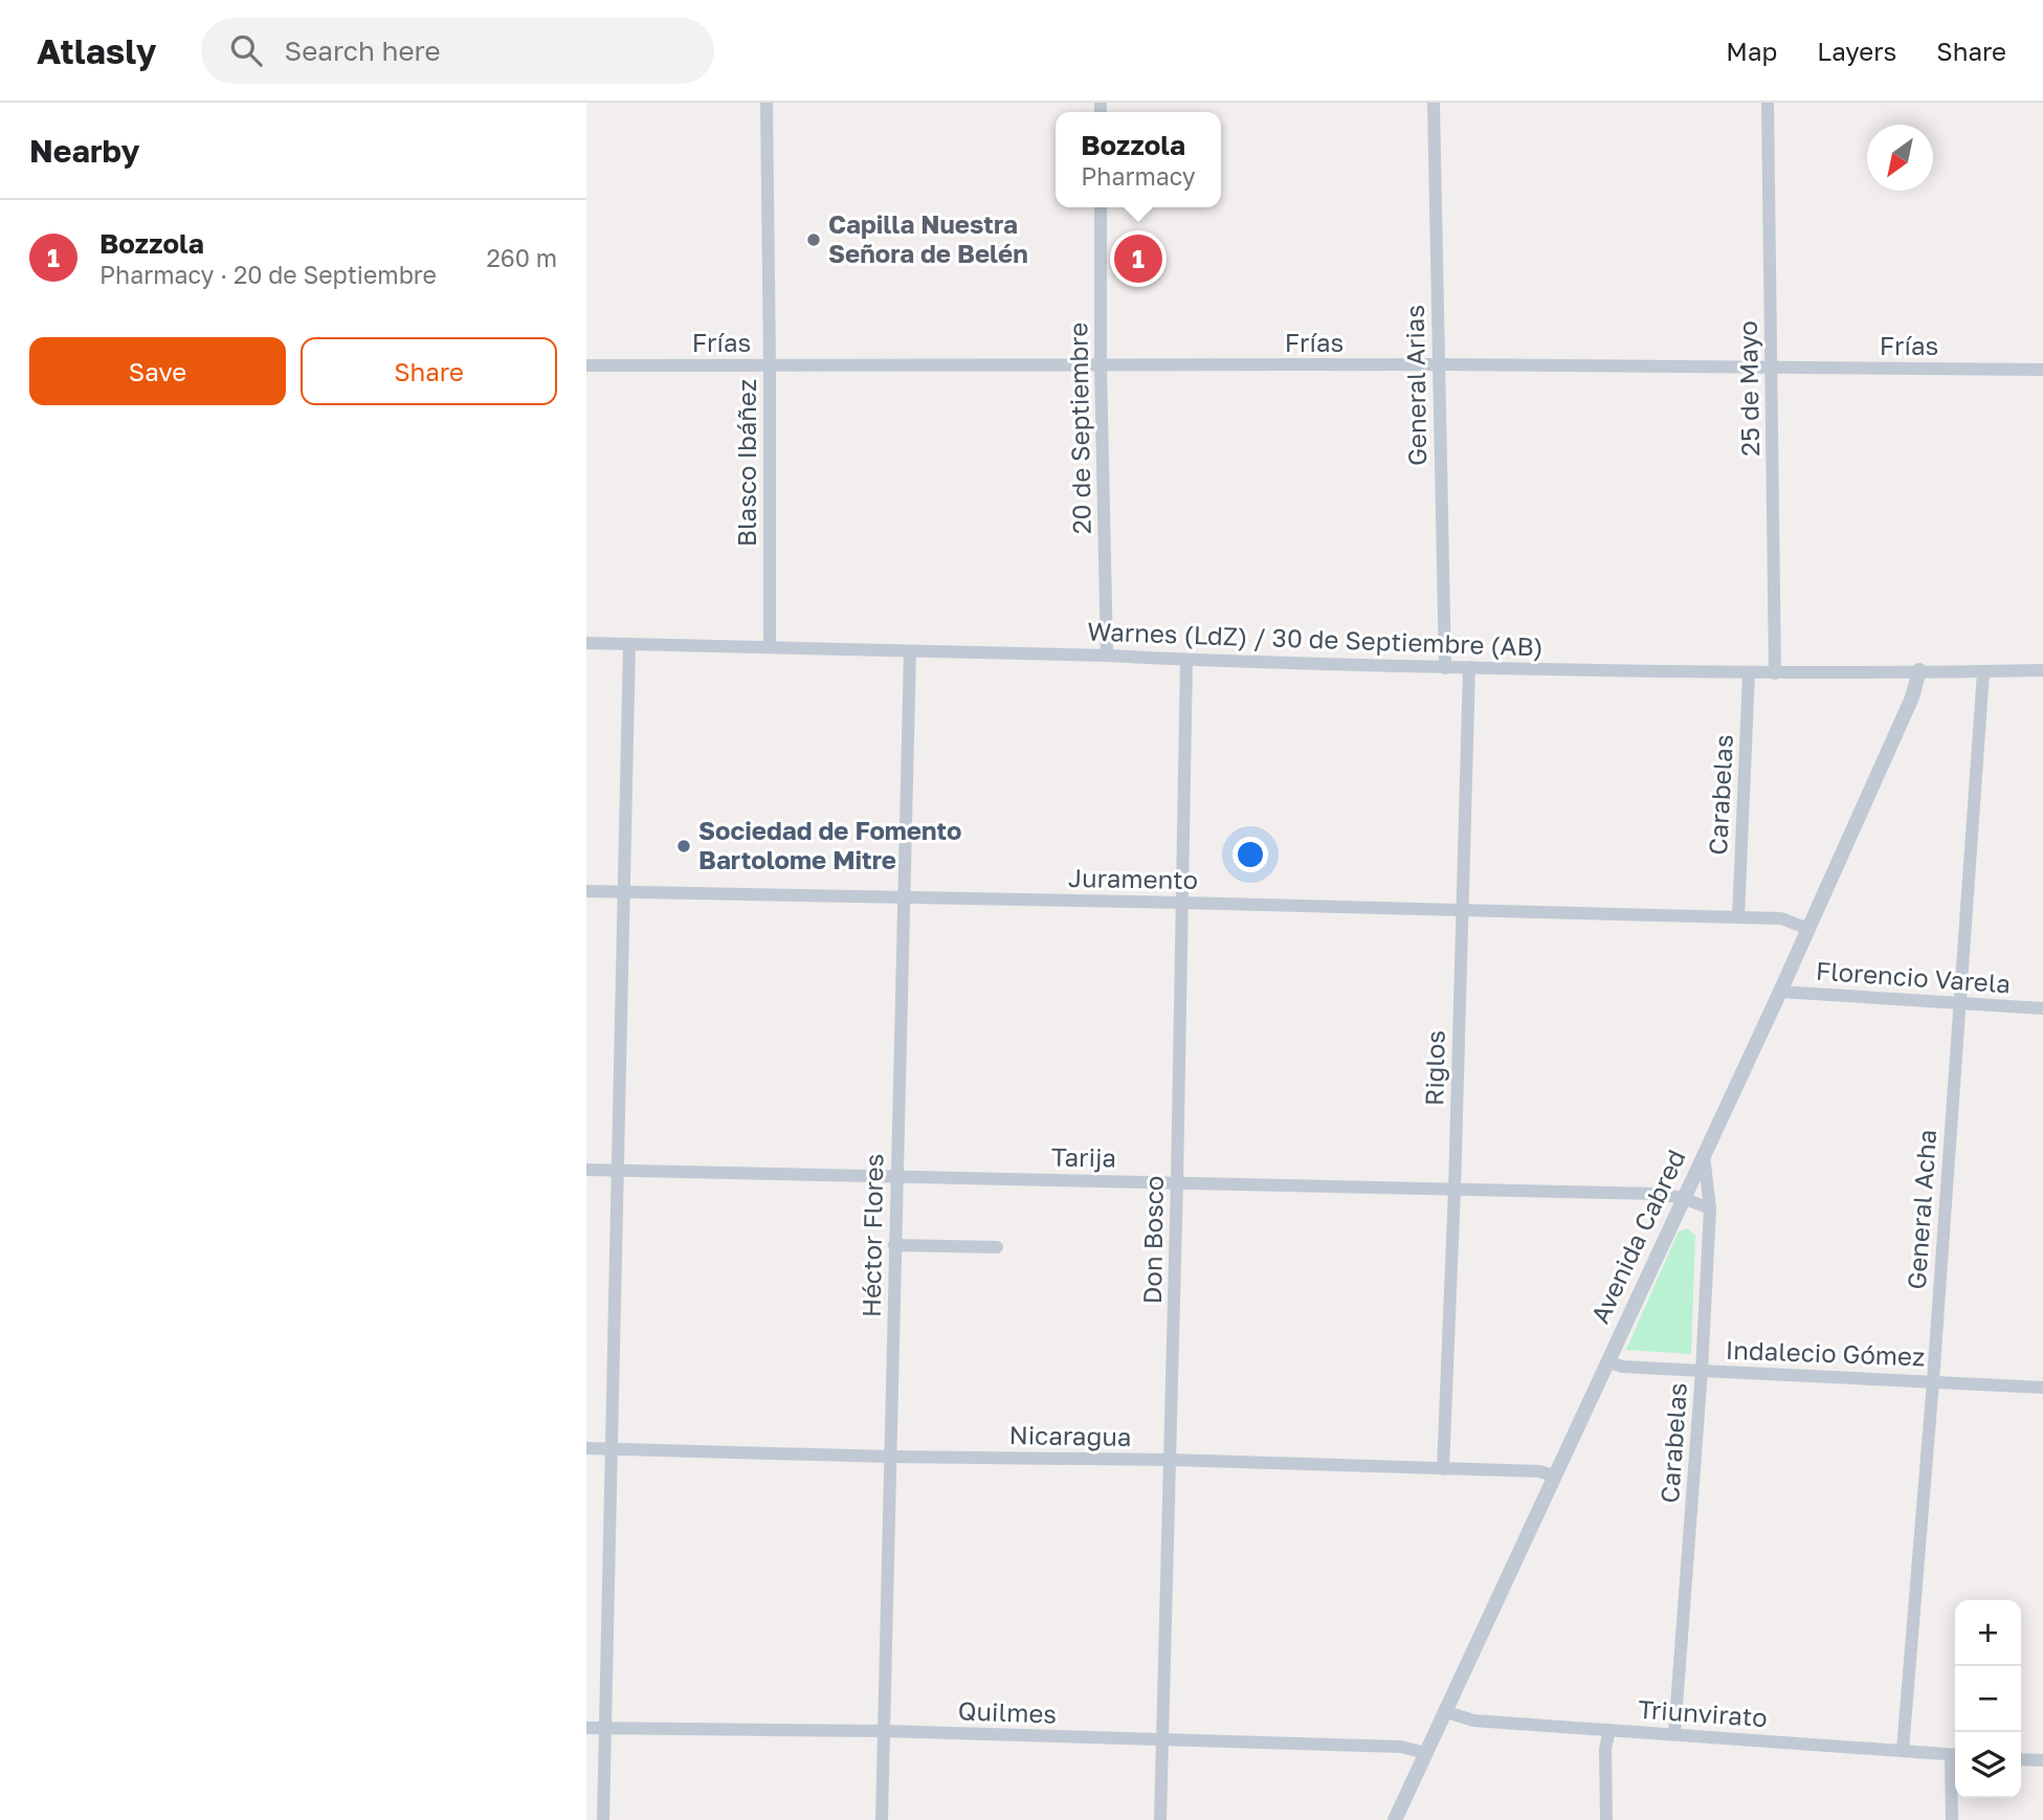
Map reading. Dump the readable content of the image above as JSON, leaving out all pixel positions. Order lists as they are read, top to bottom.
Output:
{
  "streets": {
    "street": [
      "Frías",
      "General Arias",
      "25 de Mayo",
      "20 de Septiembre",
      "Blasco Ibáñez",
      "Warnes (LdZ) / 30 de Septiembre (AB)",
      "Carabelas",
      "Juramento",
      "Florencio Varela",
      "Riglos",
      "Tarija",
      "General Acha",
      "Héctor Flores",
      "Avenida Cabred",
      "Don Bosco",
      "Indalecio Gómez",
      "Nicaragua",
      "Quilmes",
      "Triunvirato"
    ]
  },
  "crossings": [
    ["Frías", "General Arias"],
    ["Frías", "25 de Mayo"],
    ["Frías", "20 de Septiembre"],
    ["Frías", "Blasco Ibáñez"],
    ["General Arias", "Warnes (LdZ) / 30 de Septiembre (AB)"],
    ["25 de Mayo", "Warnes (LdZ) / 30 de Septiembre (AB)"],
    ["20 de Septiembre", "Warnes (LdZ) / 30 de Septiembre (AB)"],
    ["Blasco Ibáñez", "Warnes (LdZ) / 30 de Septiembre (AB)"],
    ["Warnes (LdZ) / 30 de Septiembre (AB)", "Carabelas"],
    ["Warnes (LdZ) / 30 de Septiembre (AB)", "Riglos"],
    ["Warnes (LdZ) / 30 de Septiembre (AB)", "General Acha"],
    ["Warnes (LdZ) / 30 de Septiembre (AB)", "Héctor Flores"],
    ["Warnes (LdZ) / 30 de Septiembre (AB)", "Avenida Cabred"],
    ["Warnes (LdZ) / 30 de Septiembre (AB)", "Don Bosco"],
    ["Carabelas", "Juramento"],
    ["Carabelas", "Tarija"],
    ["Carabelas", "Avenida Cabred"],
    ["Carabelas", "Indalecio Gómez"],
    ["Carabelas", "Triunvirato"],
    ["Juramento", "Riglos"],
    ["Juramento", "Héctor Flores"],
    ["Juramento", "Avenida Cabred"],
    ["Juramento", "Don Bosco"],
    ["Florencio Varela", "General Acha"],
    ["Florencio Varela", "Avenida Cabred"],
    ["Riglos", "Tarija"],
    ["Riglos", "Nicaragua"],
    ["Tarija", "Héctor Flores"],
    ["Tarija", "Avenida Cabred"],
    ["Tarija", "Don Bosco"],
    ["General Acha", "Indalecio Gómez"],
    ["General Acha", "Triunvirato"],
    ["Héctor Flores", "Nicaragua"],
    ["Héctor Flores", "Quilmes"],
    ["Avenida Cabred", "Indalecio Gómez"],
    ["Avenida Cabred", "Nicaragua"],
    ["Avenida Cabred", "Quilmes"],
    ["Avenida Cabred", "Triunvirato"],
    ["Don Bosco", "Nicaragua"],
    ["Don Bosco", "Quilmes"]
  ],
  "places": ["Capilla Nuestra Señora de Belén", "Sociedad de Fomento Bartolome Mitre"],
  "north": "bottom left",
  "page": {
    "header": "Atlasly",
    "search": "Search here",
    "nav": ["Map", "Layers", "Share"],
    "heading": "Nearby",
    "popup": ["Bozzola", "Pharmacy"],
    "list": [
      {
        "mark": "1",
        "name": "Bozzola",
        "note": "Pharmacy · 20 de Septiembre",
        "value": "260 m"
      }
    ],
    "pins": "1",
    "buttons": ["Save", "Share"],
    "map_buttons": ["+", "−"]
  }
}
